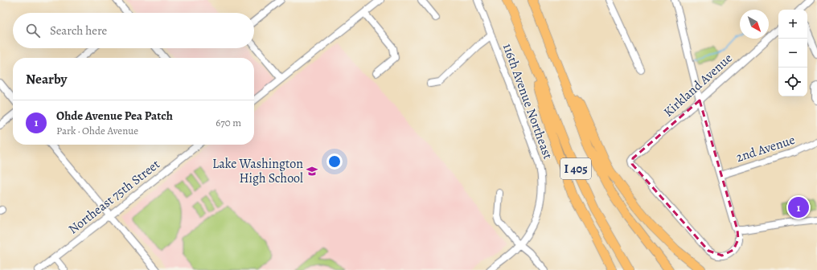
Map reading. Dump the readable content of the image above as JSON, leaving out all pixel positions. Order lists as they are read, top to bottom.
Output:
{
  "streets": {
    "highway": ["I 405"],
    "street": [
      "Kirkland Avenue",
      "116th Avenue Northeast",
      "2nd Avenue",
      "Northeast 75th Street"
    ]
  },
  "places": {
    "school or university": ["Lake Washington High School"]
  },
  "north": "bottom right",
  "page": {
    "map_buttons": ["+", "−"],
    "search": "Search here",
    "heading": "Nearby",
    "list": [
      {
        "mark": "1",
        "name": "Ohde Avenue Pea Patch",
        "note": "Park · Ohde Avenue",
        "value": "670 m"
      }
    ],
    "pins": "1"
  }
}
